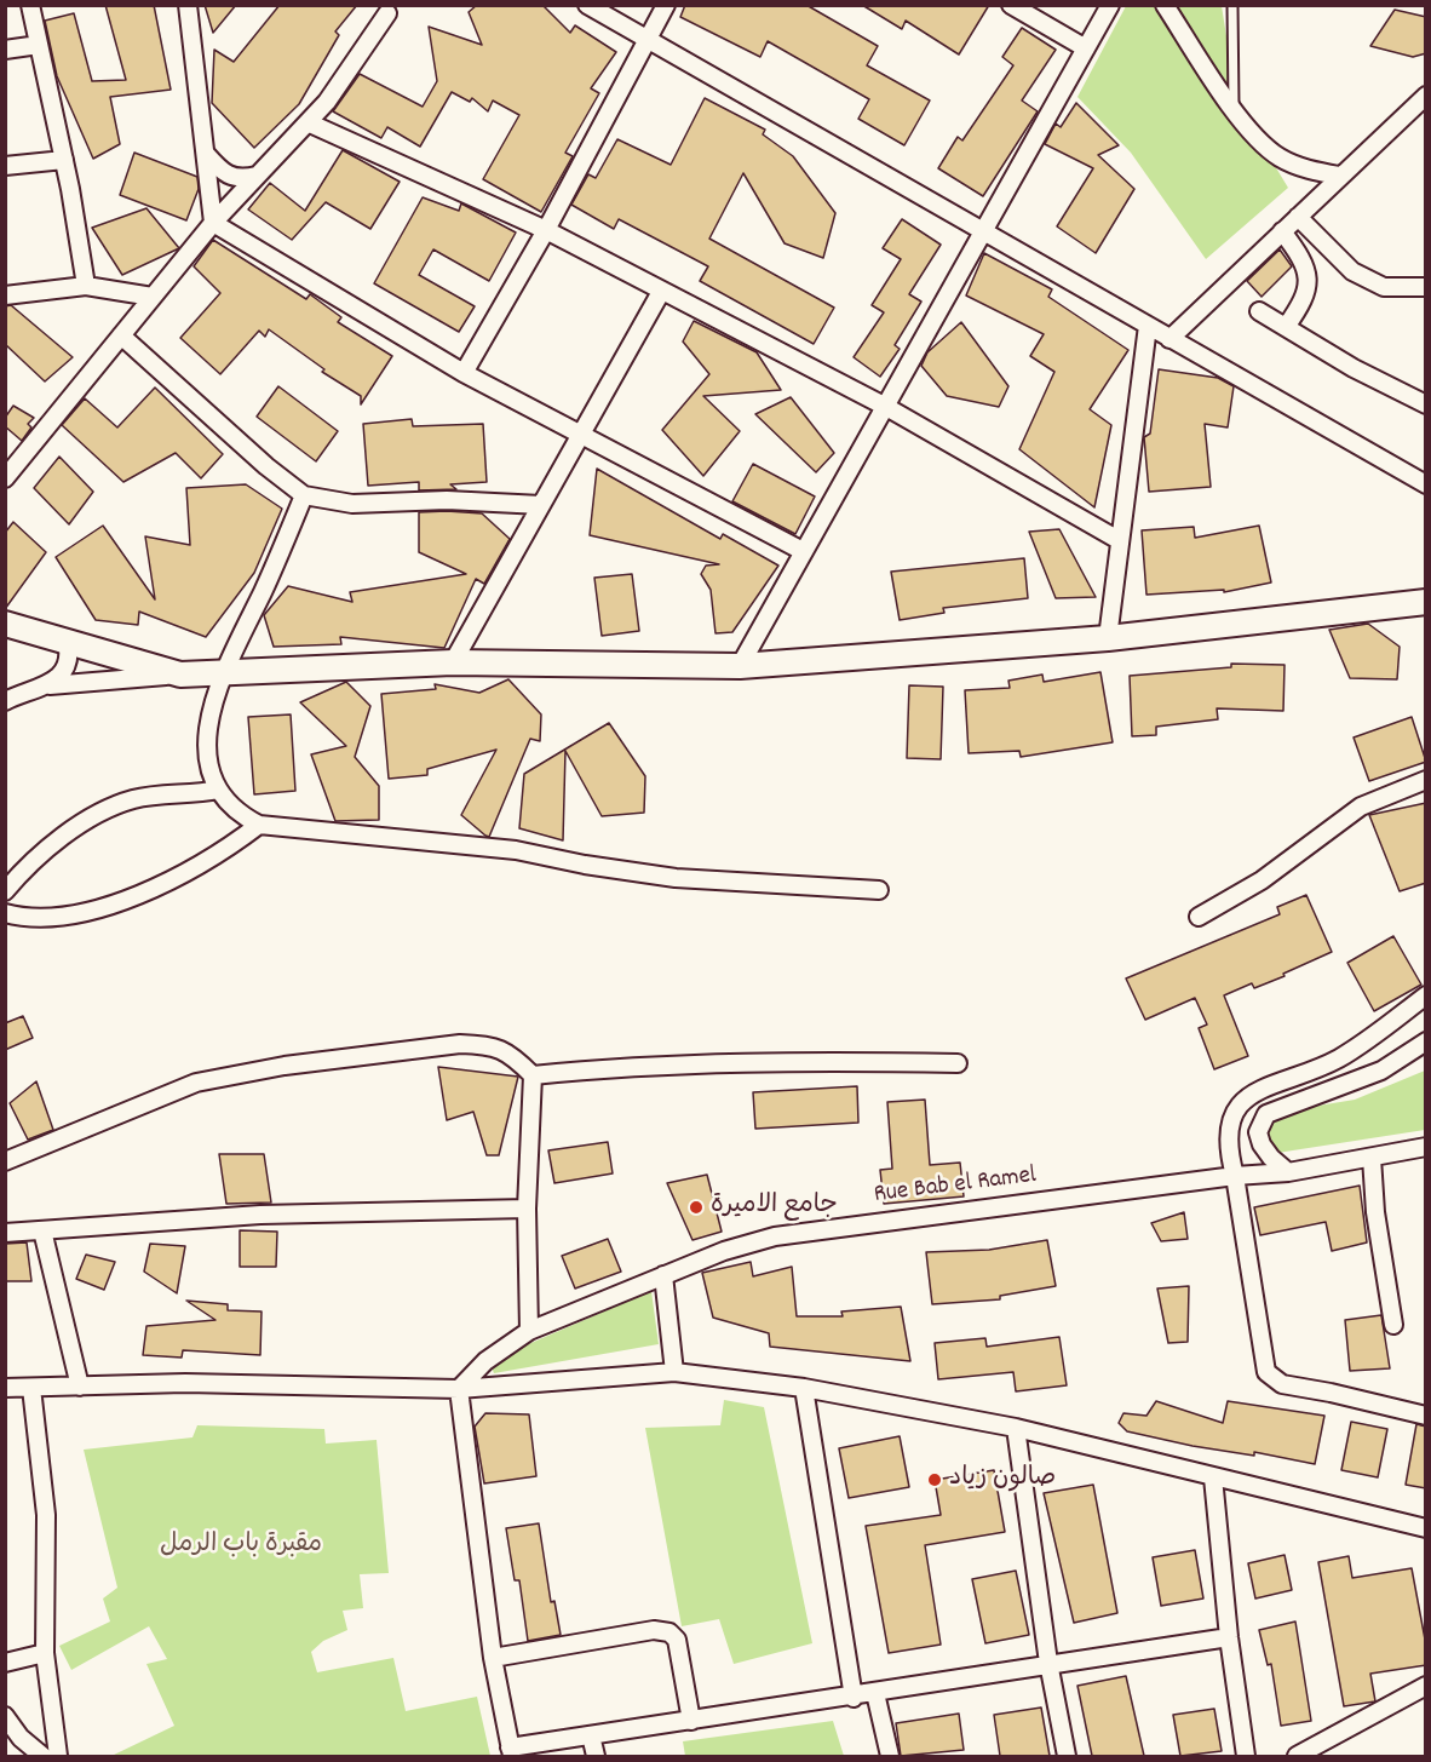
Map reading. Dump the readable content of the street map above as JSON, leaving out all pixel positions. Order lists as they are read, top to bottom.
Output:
{
  "streets": {
    "street": ["Rue Bab el Ramel"]
  },
  "parks": ["مقبرة باب الرمل"],
  "places": ["جامع الاميرة", "صالون زياد"]
}
